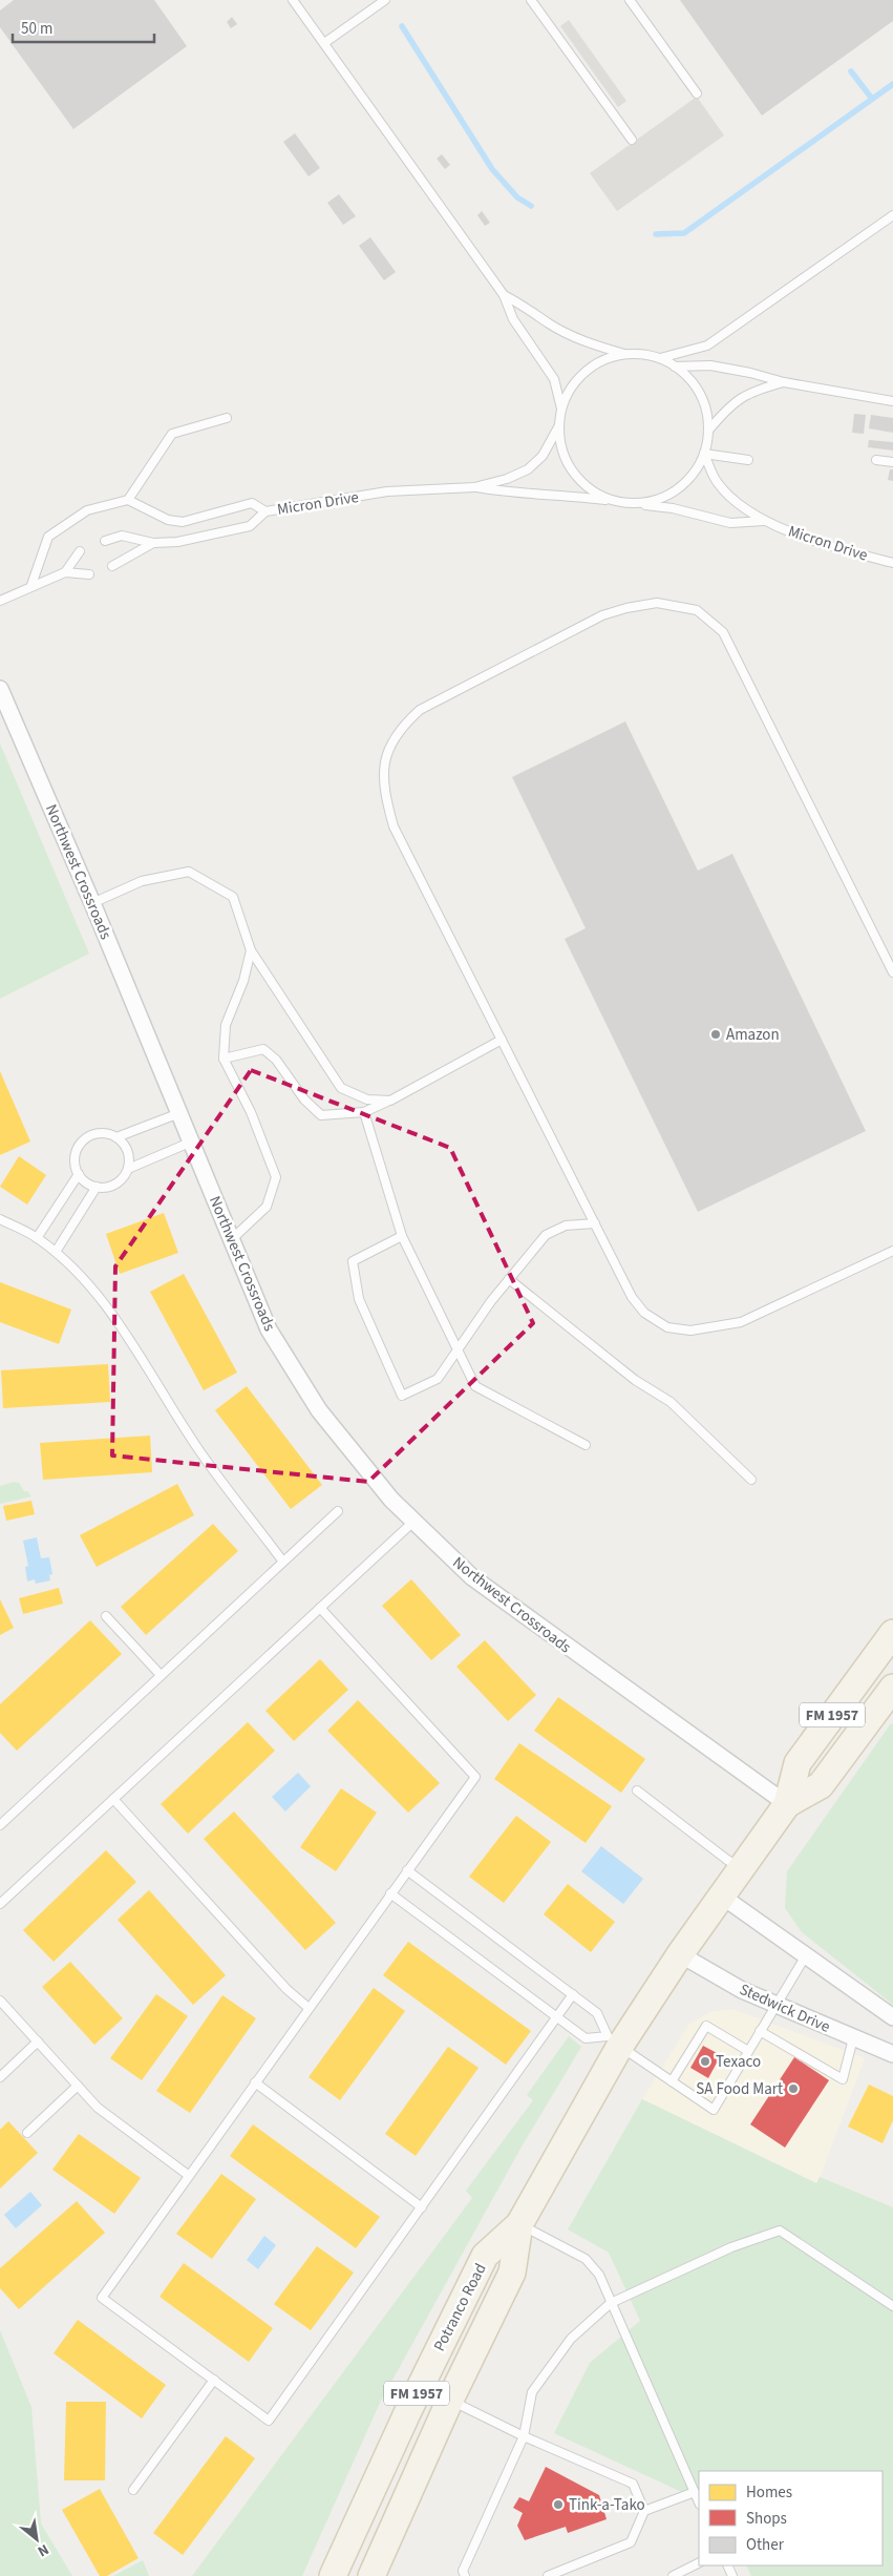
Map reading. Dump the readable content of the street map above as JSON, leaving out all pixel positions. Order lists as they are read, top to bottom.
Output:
{
  "streets": {
    "main road": ["FM 1957", "Potranco Road"],
    "street": ["Northwest Crossroads", "Stedwick Drive"],
    "lane": ["Micron Drive"]
  },
  "crossings": [
    ["Northwest Crossroads", "FM 1957"],
    ["FM 1957", "Stedwick Drive"],
    ["FM 1957", "Potranco Road"]
  ],
  "places": [
    "Amazon",
    "Texaco",
    "SA Food Mart",
    "Tink-a-Tako"
  ],
  "legend": ["Homes", "Shops", "Other"],
  "scale_bar": "50 m",
  "north": "bottom right"
}
